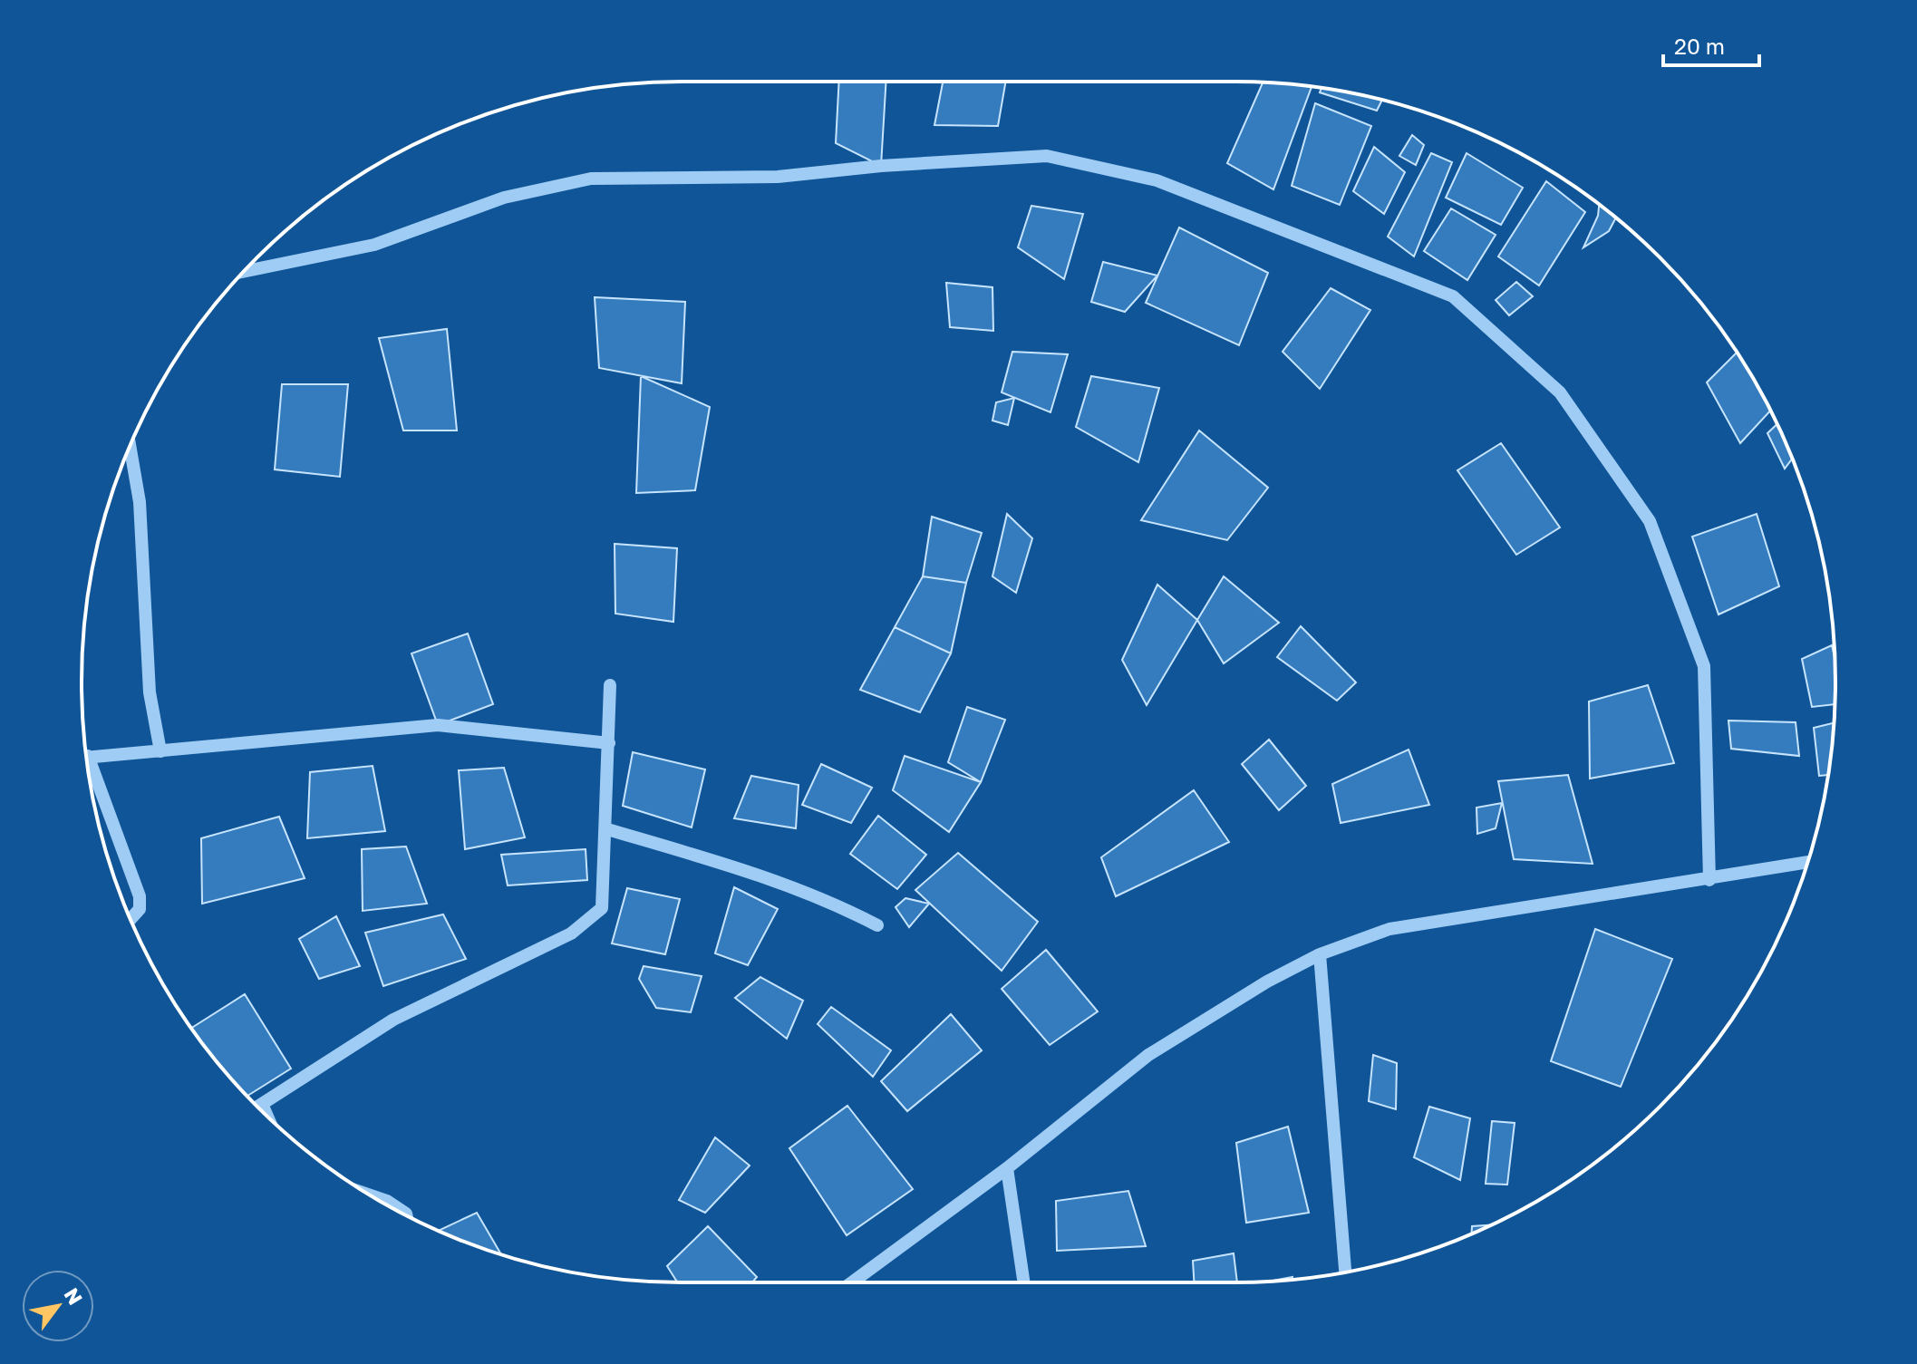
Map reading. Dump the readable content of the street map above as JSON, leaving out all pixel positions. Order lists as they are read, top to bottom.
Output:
{
  "scale_bar": "20 m",
  "north": "top right"
}
